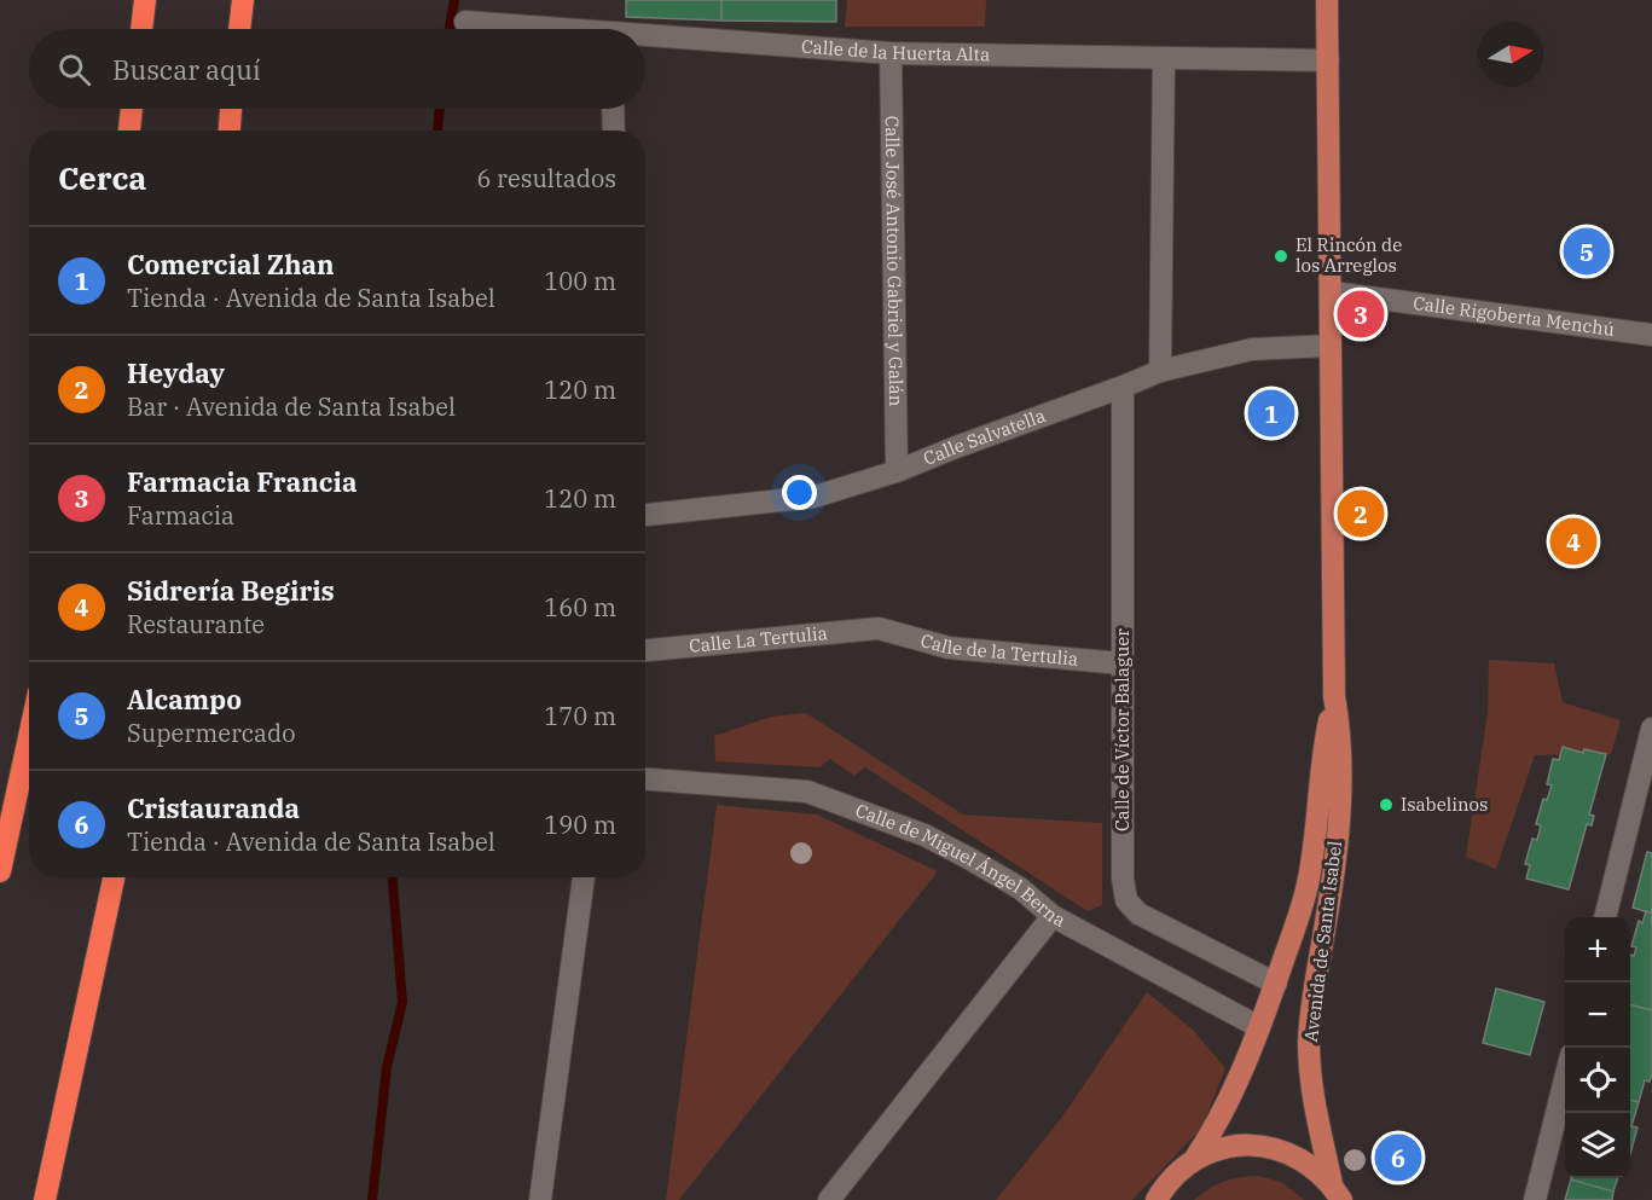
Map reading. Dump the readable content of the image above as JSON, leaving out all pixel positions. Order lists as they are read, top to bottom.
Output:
{
  "streets": {
    "main road": ["Avenida de Santa Isabel"],
    "street": [
      "Calle de la Huerta Alta",
      "Calle José Antonio Gabriel y Galán",
      "Calle Rigoberta Menchú",
      "Calle Salvatella",
      "Calle La Tertulia",
      "Calle de la Tertulia",
      "Calle de Víctor Balaguer",
      "Calle de Miguel Ángel Berna"
    ]
  },
  "crossings": [
    ["Calle de la Huerta Alta", "Calle José Antonio Gabriel y Galán"],
    ["Calle de la Huerta Alta", "Avenida de Santa Isabel"],
    ["Calle José Antonio Gabriel y Galán", "Calle Salvatella"],
    ["Calle Rigoberta Menchú", "Avenida de Santa Isabel"],
    ["Calle Salvatella", "Calle de Víctor Balaguer"],
    ["Calle Salvatella", "Avenida de Santa Isabel"],
    ["Calle La Tertulia", "Calle de la Tertulia"],
    ["Calle de la Tertulia", "Calle de Víctor Balaguer"],
    ["Calle de Víctor Balaguer", "Avenida de Santa Isabel"],
    ["Calle de Miguel Ángel Berna", "Avenida de Santa Isabel"]
  ],
  "places": ["El Rincón de los Arreglos", "Isabelinos"],
  "north": "right",
  "page": {
    "search": "Buscar aquí",
    "heading": ["Cerca", "6 resultados"],
    "pins": [
      "5",
      "3",
      "1",
      "2",
      "4",
      "6"
    ],
    "list": [
      {
        "mark": "1",
        "name": "Comercial Zhan",
        "note": "Tienda · Avenida de Santa Isabel",
        "value": "100 m"
      },
      {
        "mark": "2",
        "name": "Heyday",
        "note": "Bar · Avenida de Santa Isabel",
        "value": "120 m"
      },
      {
        "mark": "3",
        "name": "Farmacia Francia",
        "note": "Farmacia",
        "value": "120 m"
      },
      {
        "mark": "4",
        "name": "Sidrería Begiris",
        "note": "Restaurante",
        "value": "160 m"
      },
      {
        "mark": "5",
        "name": "Alcampo",
        "note": "Supermercado",
        "value": "170 m"
      },
      {
        "mark": "6",
        "name": "Cristauranda",
        "note": "Tienda · Avenida de Santa Isabel",
        "value": "190 m"
      }
    ],
    "map_buttons": ["+", "−"]
  }
}
